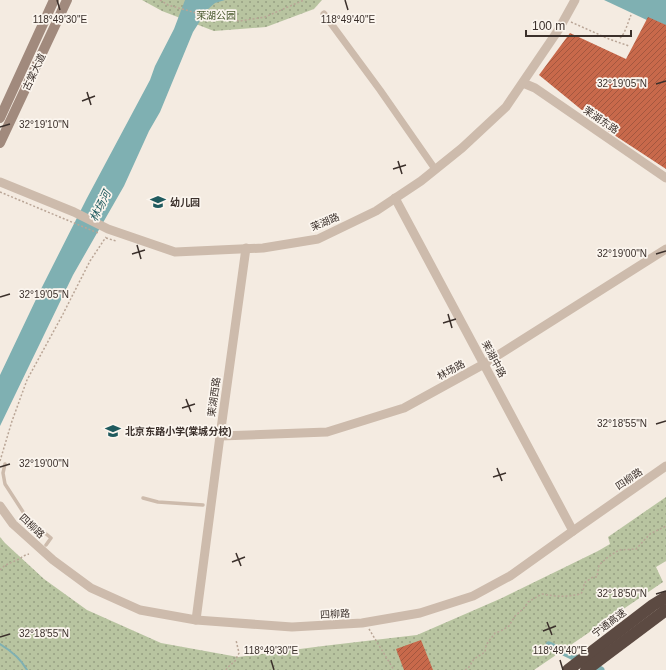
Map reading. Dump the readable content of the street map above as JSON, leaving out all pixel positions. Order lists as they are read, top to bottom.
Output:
{
  "streets": {
    "highway": ["宁通高速"],
    "main road": ["古棠大道"],
    "street": [
      "茉湖东路",
      "茉湖路",
      "茉湖中路",
      "林场路",
      "茉湖西路",
      "四柳路"
    ]
  },
  "crossings": [
    ["茉湖东路", "茉湖路"],
    ["茉湖路", "茉湖中路"],
    ["茉湖路", "茉湖西路"],
    ["茉湖中路", "林场路"],
    ["茉湖中路", "四柳路"],
    ["林场路", "茉湖西路"],
    ["茉湖西路", "四柳路"]
  ],
  "water": ["林场河"],
  "parks": ["茉湖公园"],
  "places": {
    "school or university": ["幼儿园", "北京东路小学(棠城分校)"]
  },
  "scale_bar": "100 m",
  "coordinates": [
    "118°49'30\"E",
    "118°49'40\"E",
    "32°19'05\"N",
    "32°19'10\"N",
    "32°19'00\"N",
    "32°18'55\"N",
    "32°18'50\"N"
  ]
}
